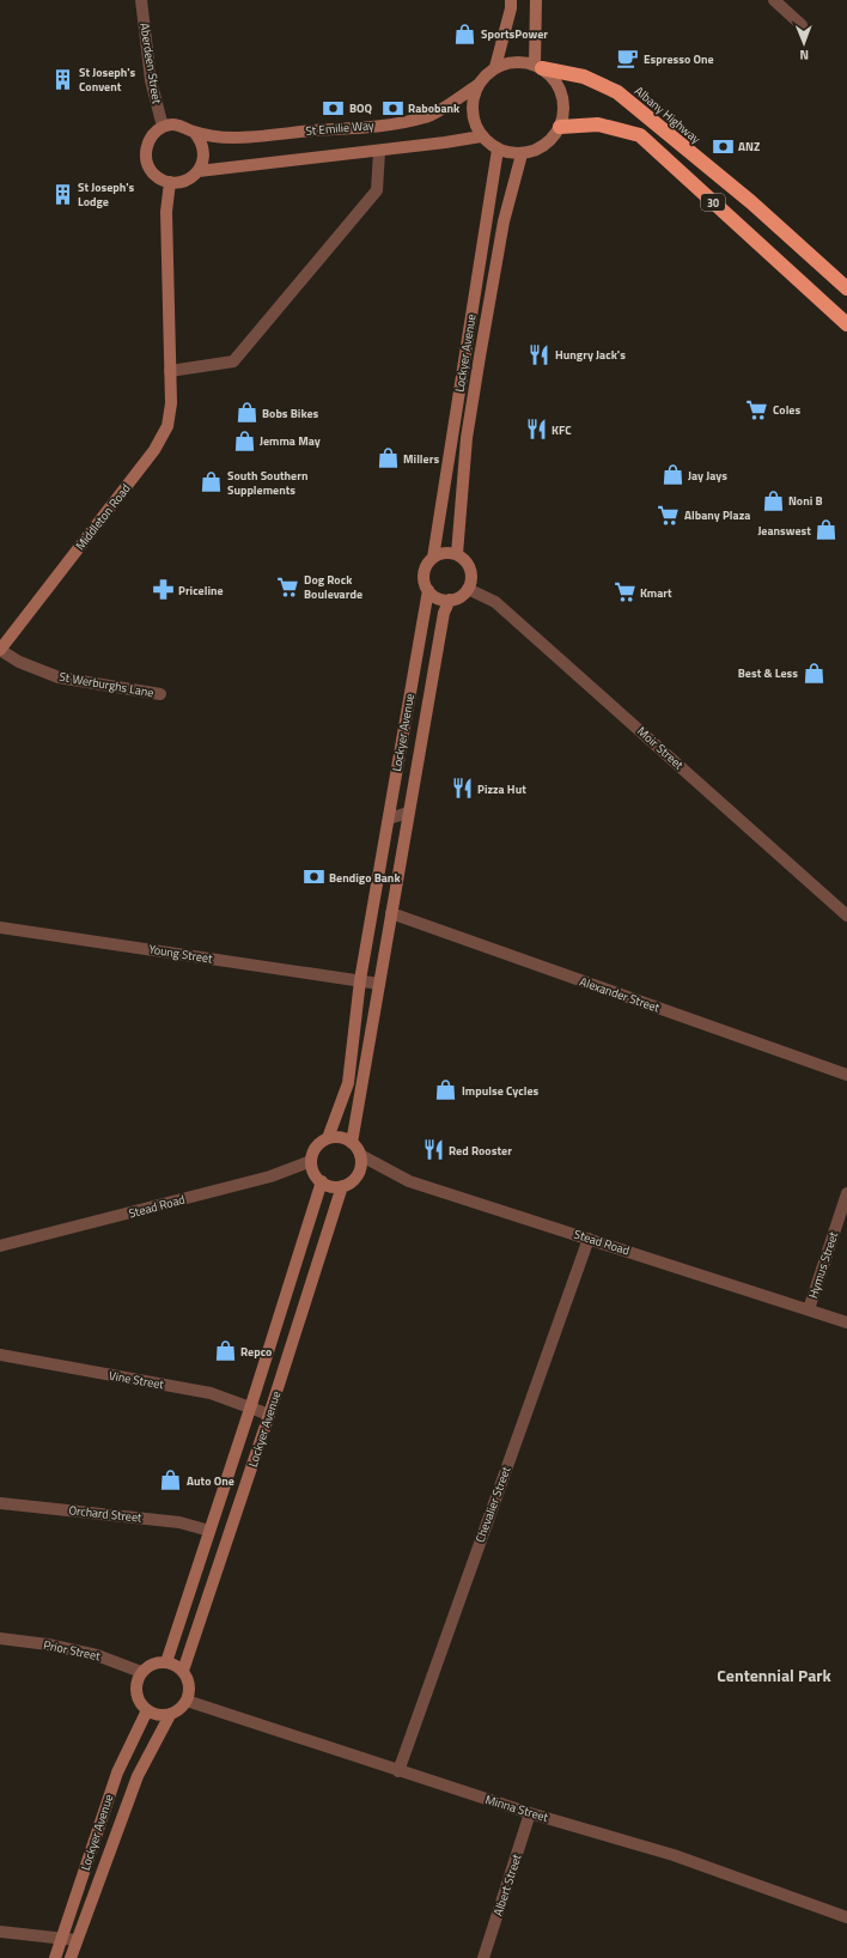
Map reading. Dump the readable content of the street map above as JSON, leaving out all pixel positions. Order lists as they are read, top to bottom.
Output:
{
  "streets": {
    "highway": ["Albany Highway", "30"],
    "main road": ["St Emilie Way", "Lockyer Avenue", "Middleton Road"],
    "street": [
      "Aberdeen Street",
      "St Werburghs Lane",
      "Moir Street",
      "Young Street",
      "Alexander Street",
      "Stead Road",
      "Hymus Street",
      "Vine Street",
      "Chevalier Street",
      "Orchard Street",
      "Prior Street",
      "Minna Street",
      "Albert Street"
    ]
  },
  "crossings": [
    ["Aberdeen Street", "St Emilie Way"],
    ["Aberdeen Street", "Middleton Road"],
    ["Albany Highway", "St Emilie Way"],
    ["Albany Highway", "30"],
    ["Albany Highway", "Lockyer Avenue"],
    ["St Emilie Way", "30"],
    ["St Emilie Way", "Lockyer Avenue"],
    ["St Emilie Way", "Middleton Road"],
    ["30", "Lockyer Avenue"],
    ["Lockyer Avenue", "Moir Street"],
    ["Lockyer Avenue", "Young Street"],
    ["Lockyer Avenue", "Alexander Street"],
    ["Lockyer Avenue", "Stead Road"],
    ["Lockyer Avenue", "Vine Street"],
    ["Lockyer Avenue", "Orchard Street"],
    ["Lockyer Avenue", "Prior Street"],
    ["Lockyer Avenue", "Minna Street"],
    ["Middleton Road", "St Werburghs Lane"],
    ["Stead Road", "Hymus Street"],
    ["Stead Road", "Chevalier Street"],
    ["Chevalier Street", "Minna Street"],
    ["Prior Street", "Minna Street"],
    ["Minna Street", "Albert Street"]
  ],
  "districts": ["Centennial Park"],
  "places": {
    "shop": [
      "SportsPower",
      "Bobs Bikes",
      "Jemma May",
      "Millers",
      "Jay Jays",
      "South Southern Supplements",
      "Noni B",
      "Jeanswest",
      "Best & Less",
      "Impulse Cycles",
      "Repco",
      "Auto One"
    ],
    "cafe": ["Espresso One"],
    "building": ["St Joseph's Convent", "St Joseph's Lodge"],
    "bank": [
      "BOQ",
      "Rabobank",
      "ANZ",
      "Bendigo Bank"
    ],
    "restaurant": [
      "Hungry Jack's",
      "KFC",
      "Pizza Hut",
      "Red Rooster"
    ],
    "supermarket": [
      "Coles",
      "Albany Plaza",
      "Dog Rock Boulevarde",
      "Kmart"
    ],
    "pharmacy": ["Priceline"]
  },
  "north": "bottom"
}
